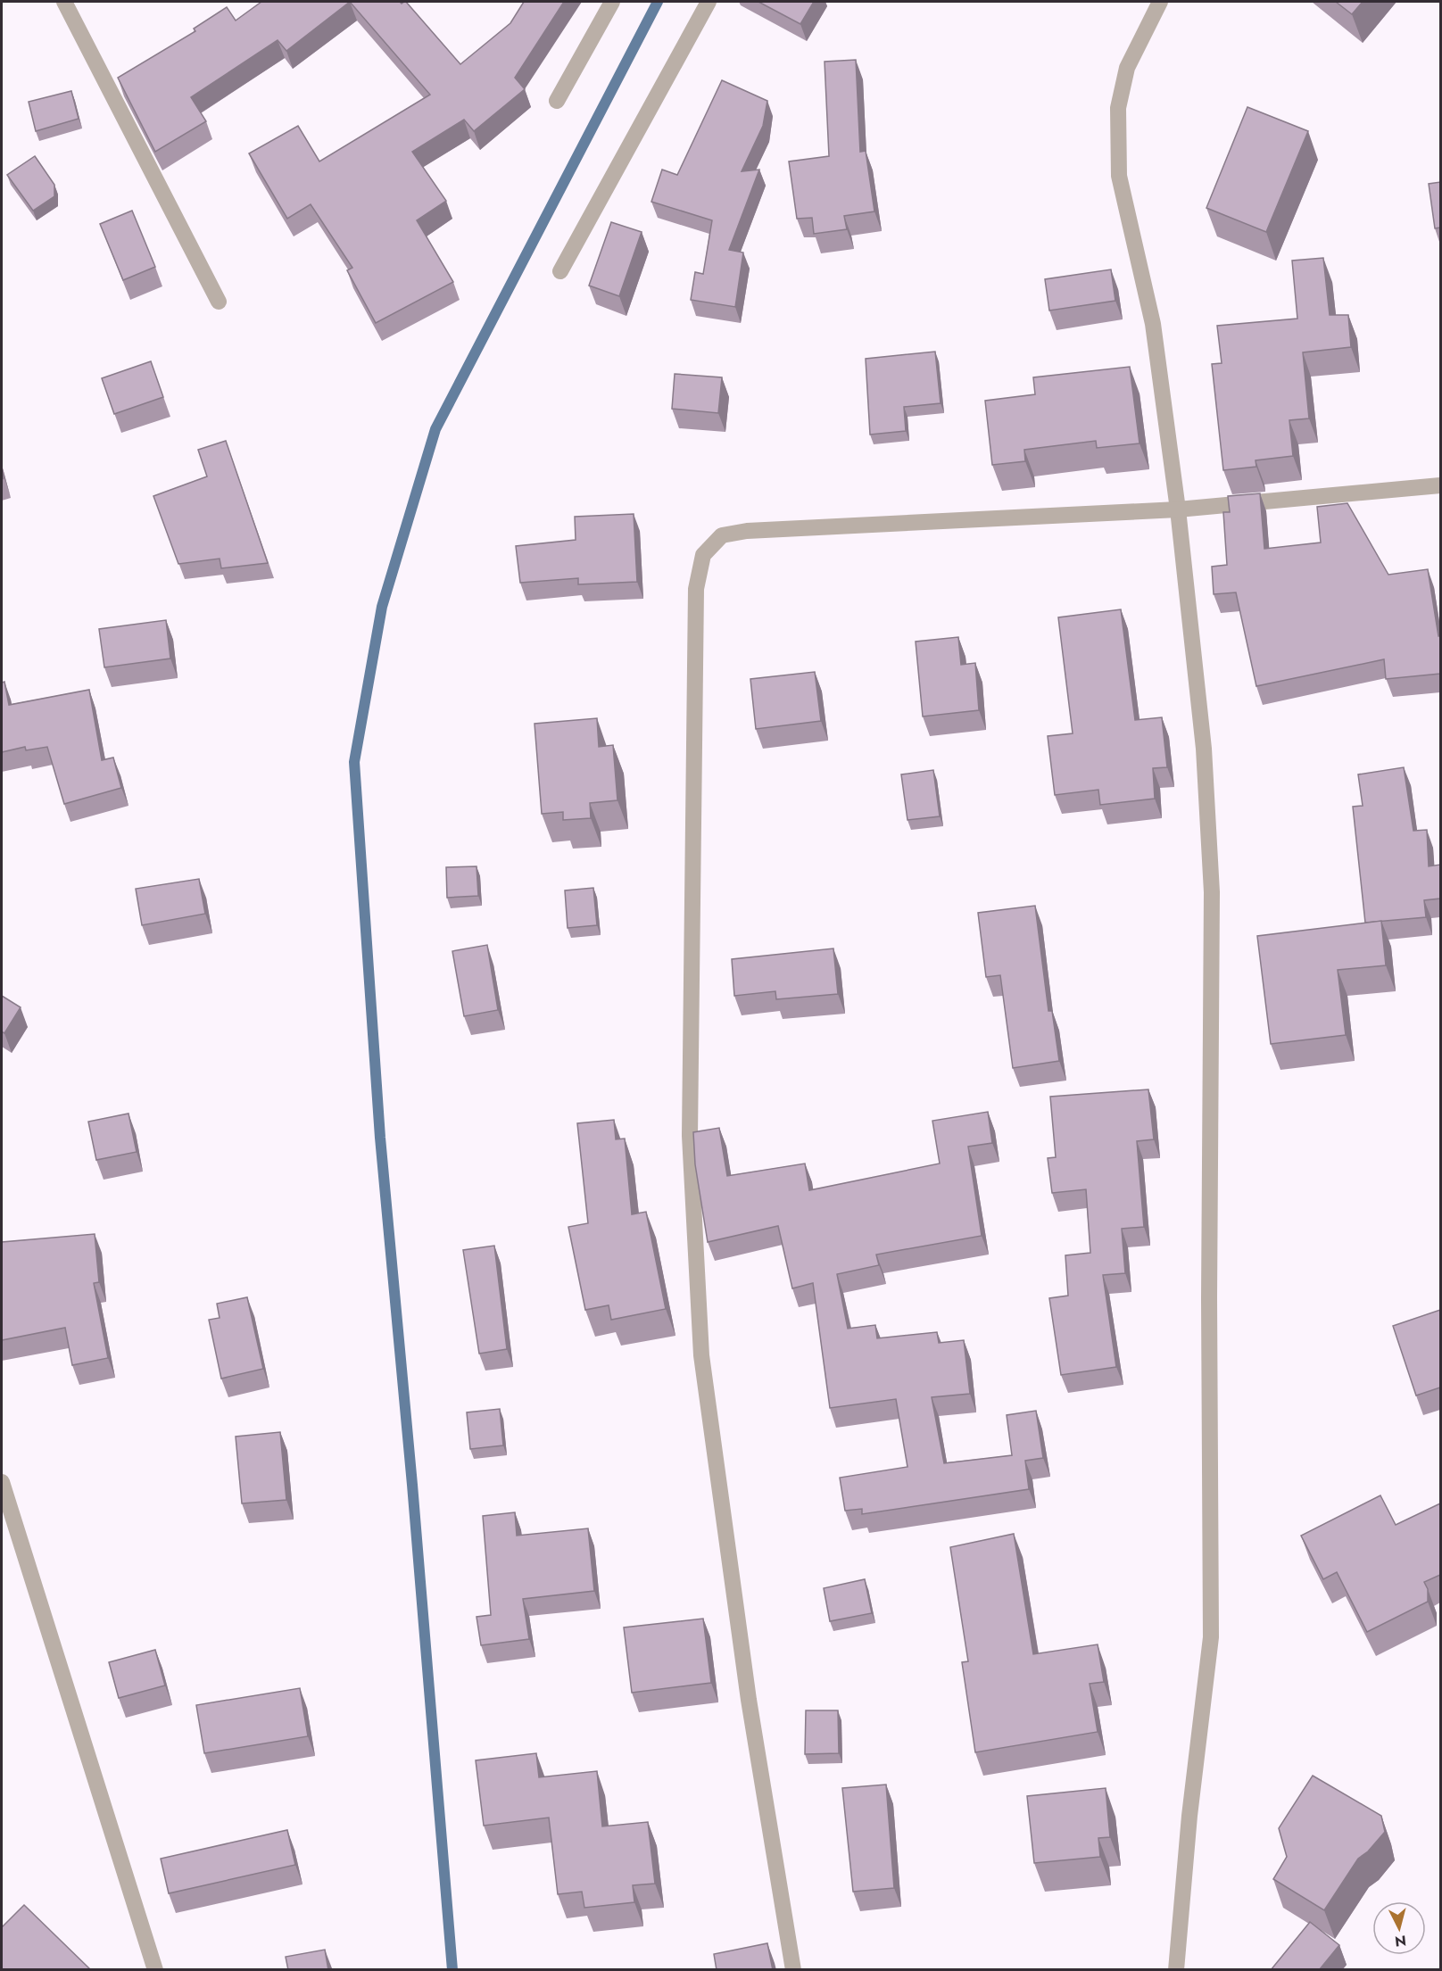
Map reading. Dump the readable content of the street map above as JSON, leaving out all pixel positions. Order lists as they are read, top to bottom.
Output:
{
  "north": "bottom"
}
